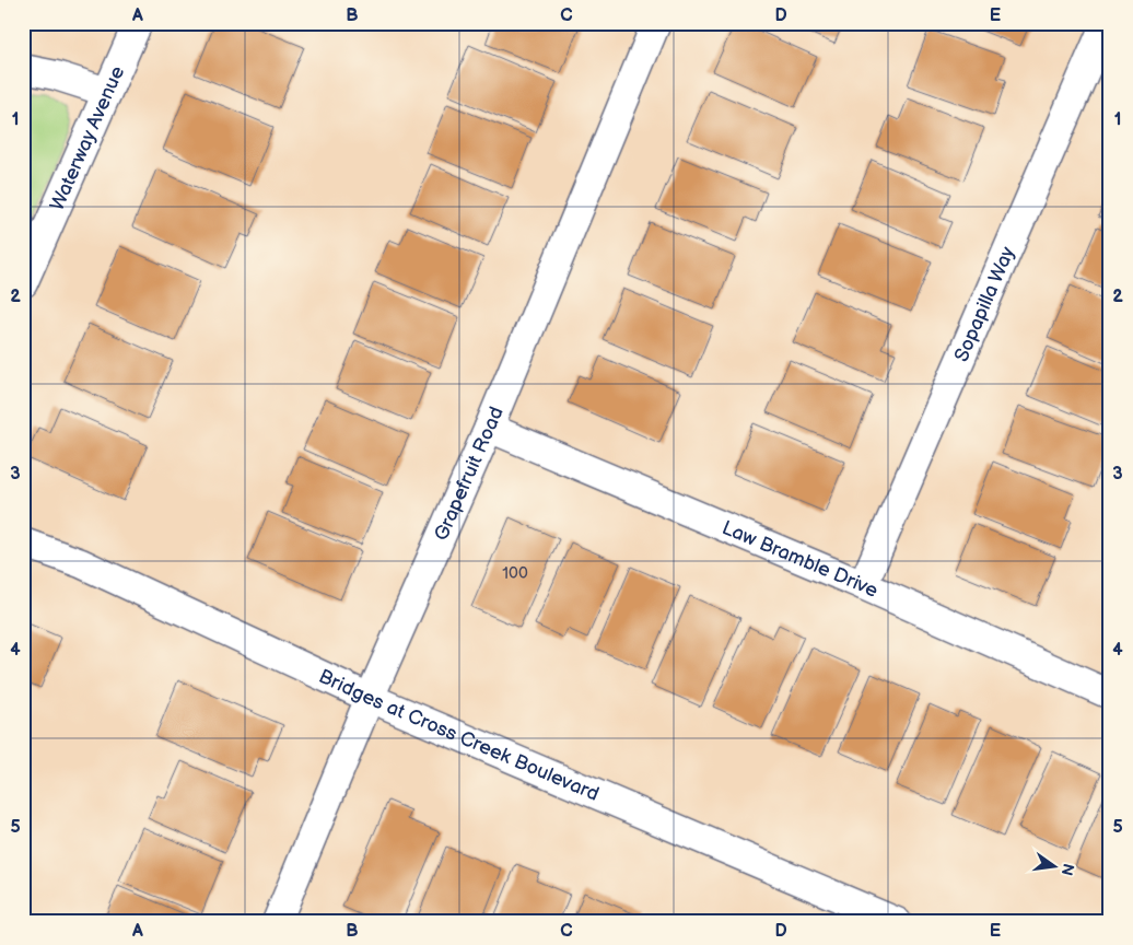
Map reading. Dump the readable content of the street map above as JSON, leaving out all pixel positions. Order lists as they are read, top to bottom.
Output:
{
  "streets": {
    "street": [
      "Waterway Avenue",
      "Sopapilla Way",
      "Grapefruit Road",
      "Law Bramble Drive",
      "Bridges at Cross Creek Boulevard"
    ]
  },
  "crossings": [
    ["Sopapilla Way", "Law Bramble Drive"],
    ["Grapefruit Road", "Law Bramble Drive"],
    ["Grapefruit Road", "Bridges at Cross Creek Boulevard"]
  ],
  "house_numbers": ["100"],
  "north": "right",
  "grid": {
    "columns": [
      "A",
      "B",
      "C",
      "D",
      "E"
    ],
    "rows": [
      "1",
      "2",
      "3",
      "4",
      "5"
    ]
  }
}
